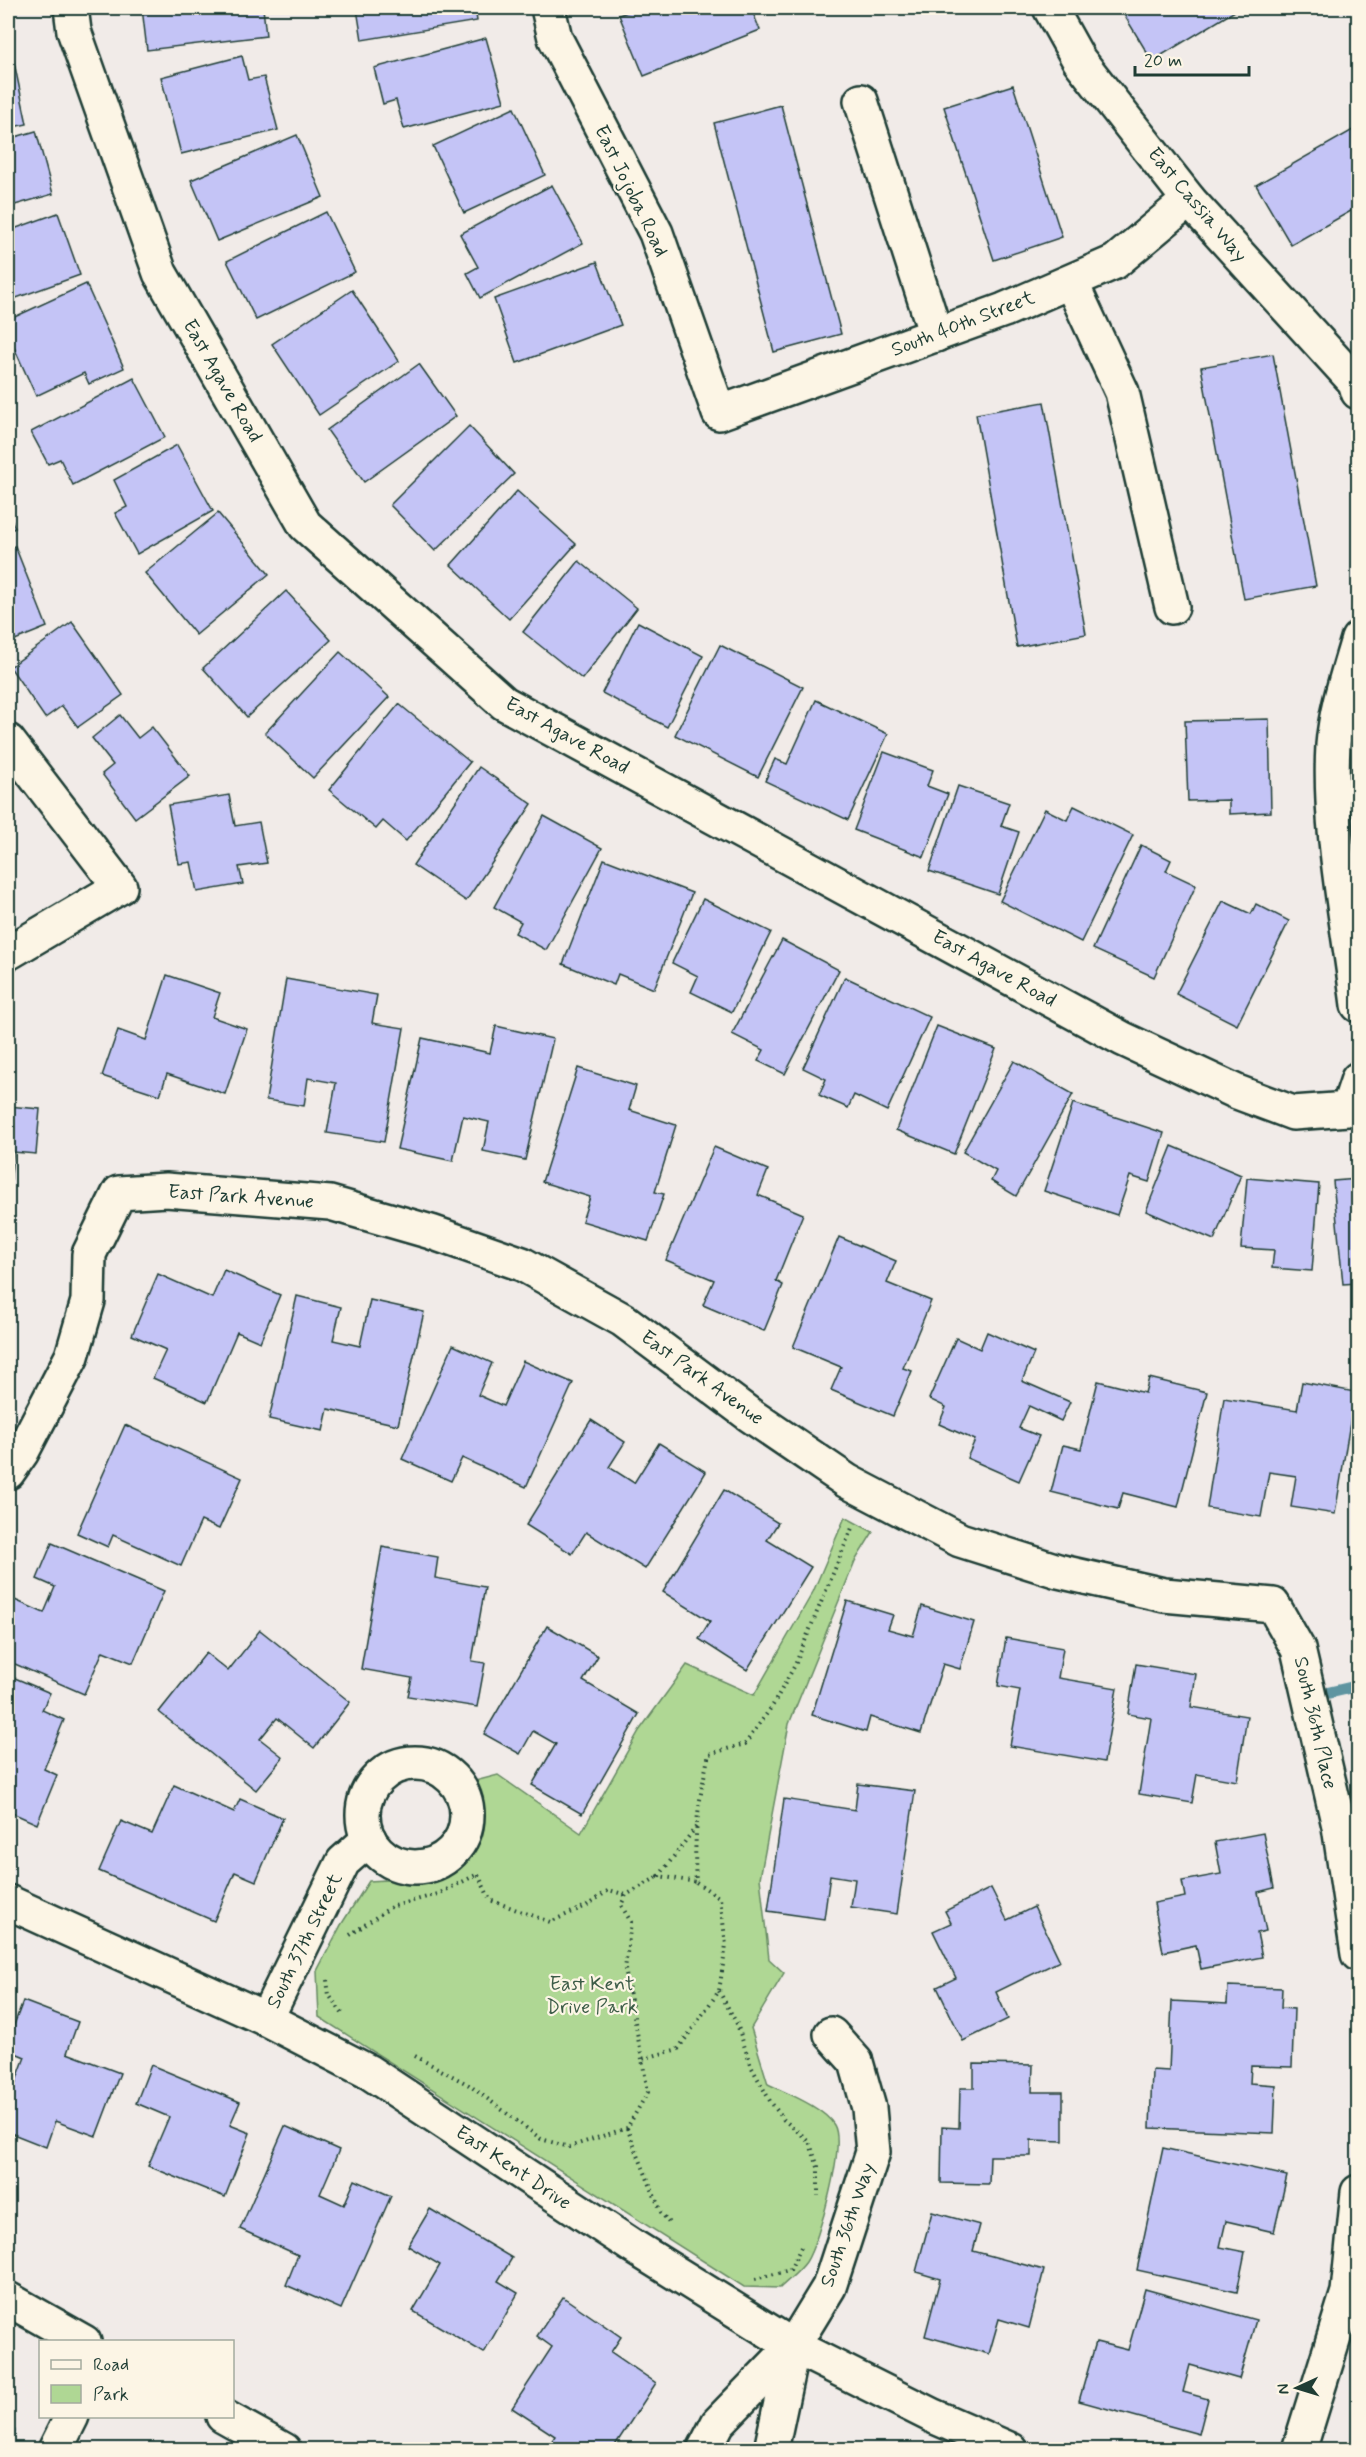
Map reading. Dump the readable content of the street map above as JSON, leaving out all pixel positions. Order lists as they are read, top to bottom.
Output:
{
  "streets": {
    "street": [
      "East Jojoba Road",
      "East Cassia Way",
      "South 40th Street",
      "East Agave Road",
      "East Park Avenue",
      "South 36th Place",
      "South 37th Street",
      "East Kent Drive",
      "South 36th Way"
    ]
  },
  "crossings": [
    ["East Jojoba Road", "South 40th Street"],
    ["East Cassia Way", "South 40th Street"],
    ["East Park Avenue", "South 36th Place"],
    ["South 37th Street", "East Kent Drive"],
    ["East Kent Drive", "South 36th Way"]
  ],
  "parks": ["East Kent Drive Park"],
  "legend": ["Road", "Park"],
  "scale_bar": "20 m",
  "north": "left"
}
